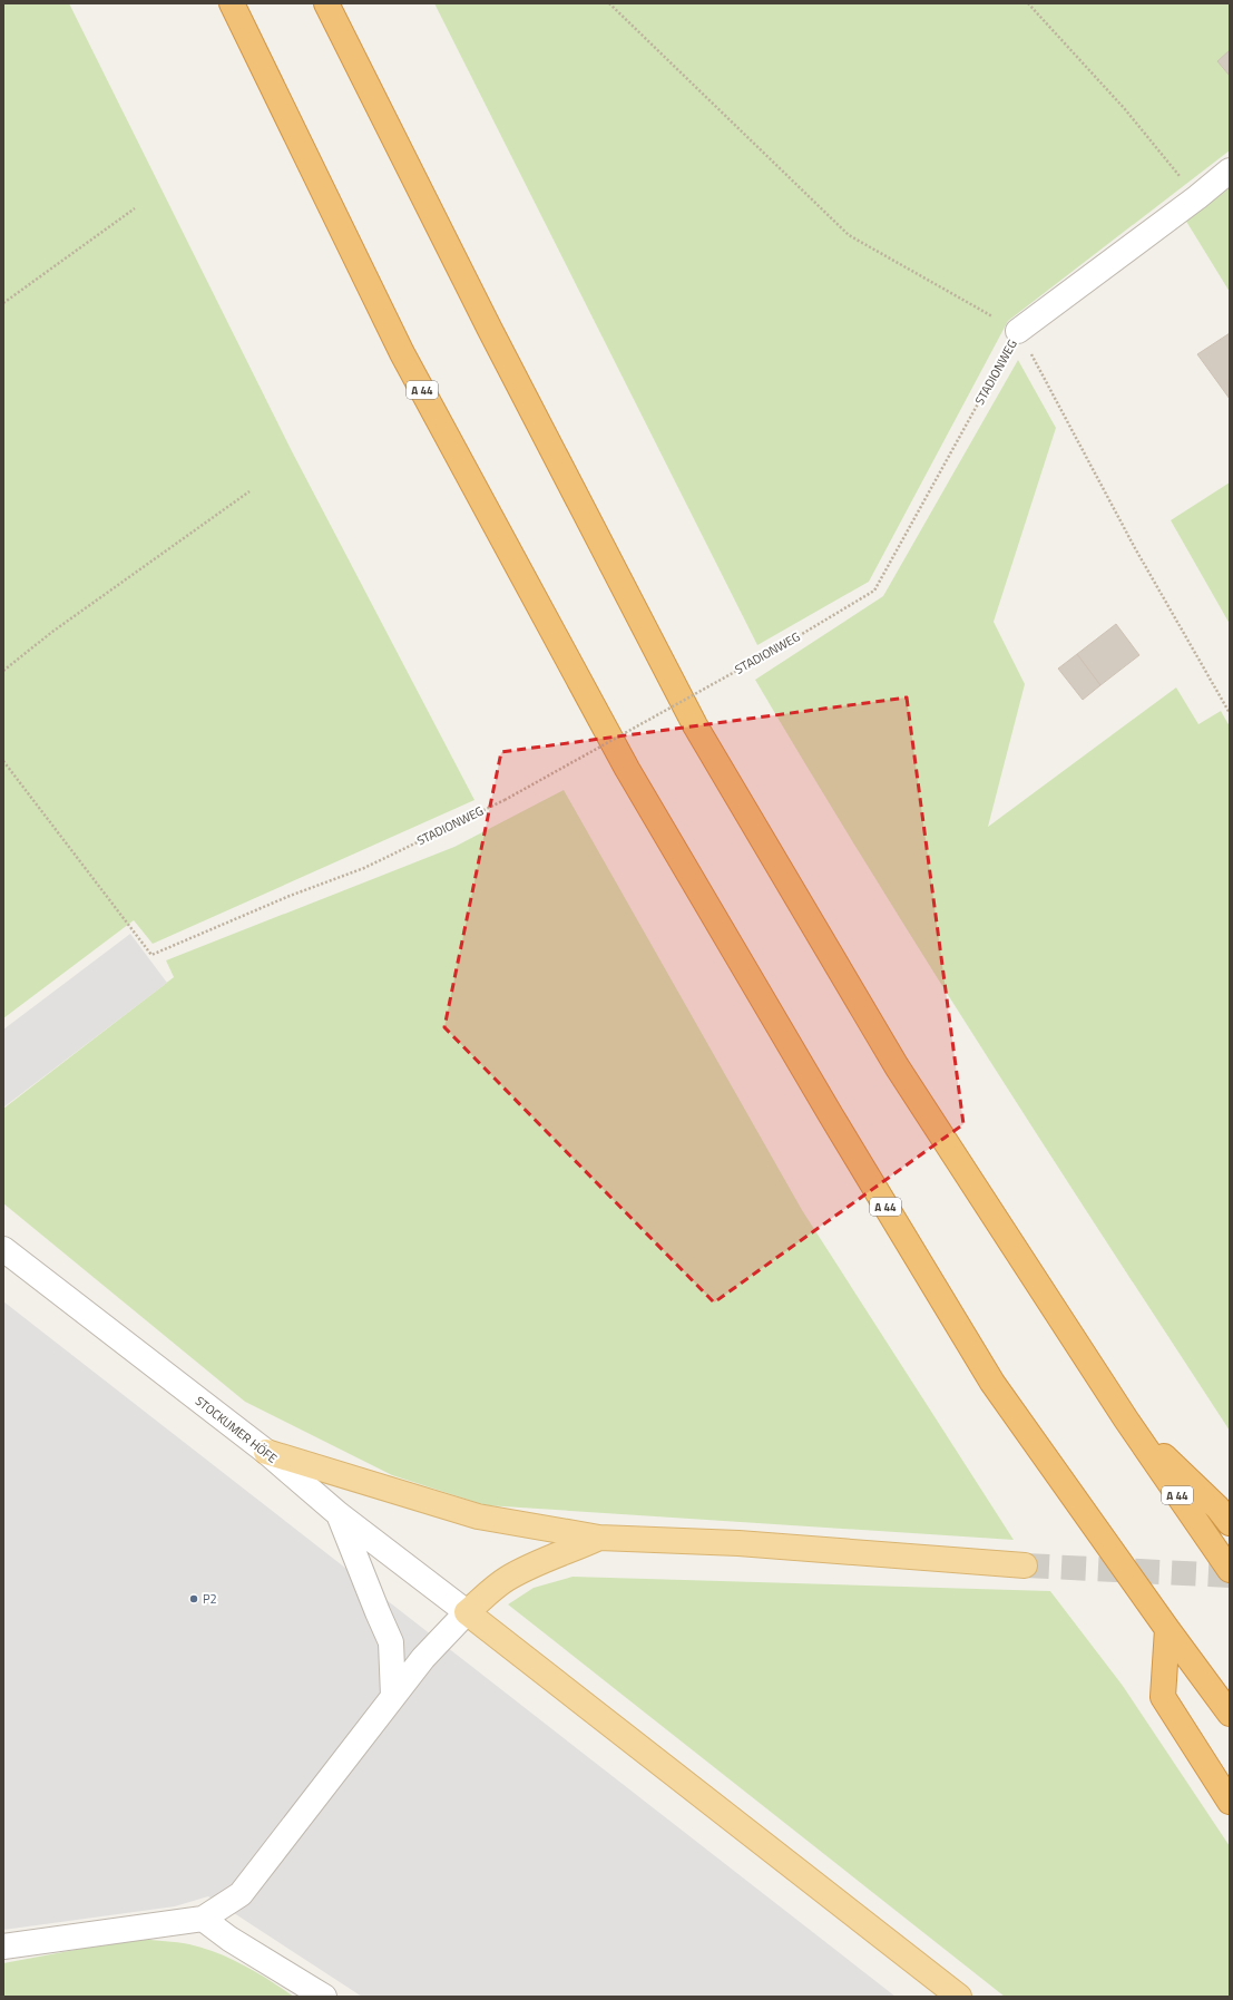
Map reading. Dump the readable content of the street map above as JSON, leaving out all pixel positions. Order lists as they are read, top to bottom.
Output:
{
  "streets": {
    "highway": ["A 44"],
    "street": ["STADIONWEG", "STOCKUMER HÖFE"]
  },
  "places": ["P2"]
}
